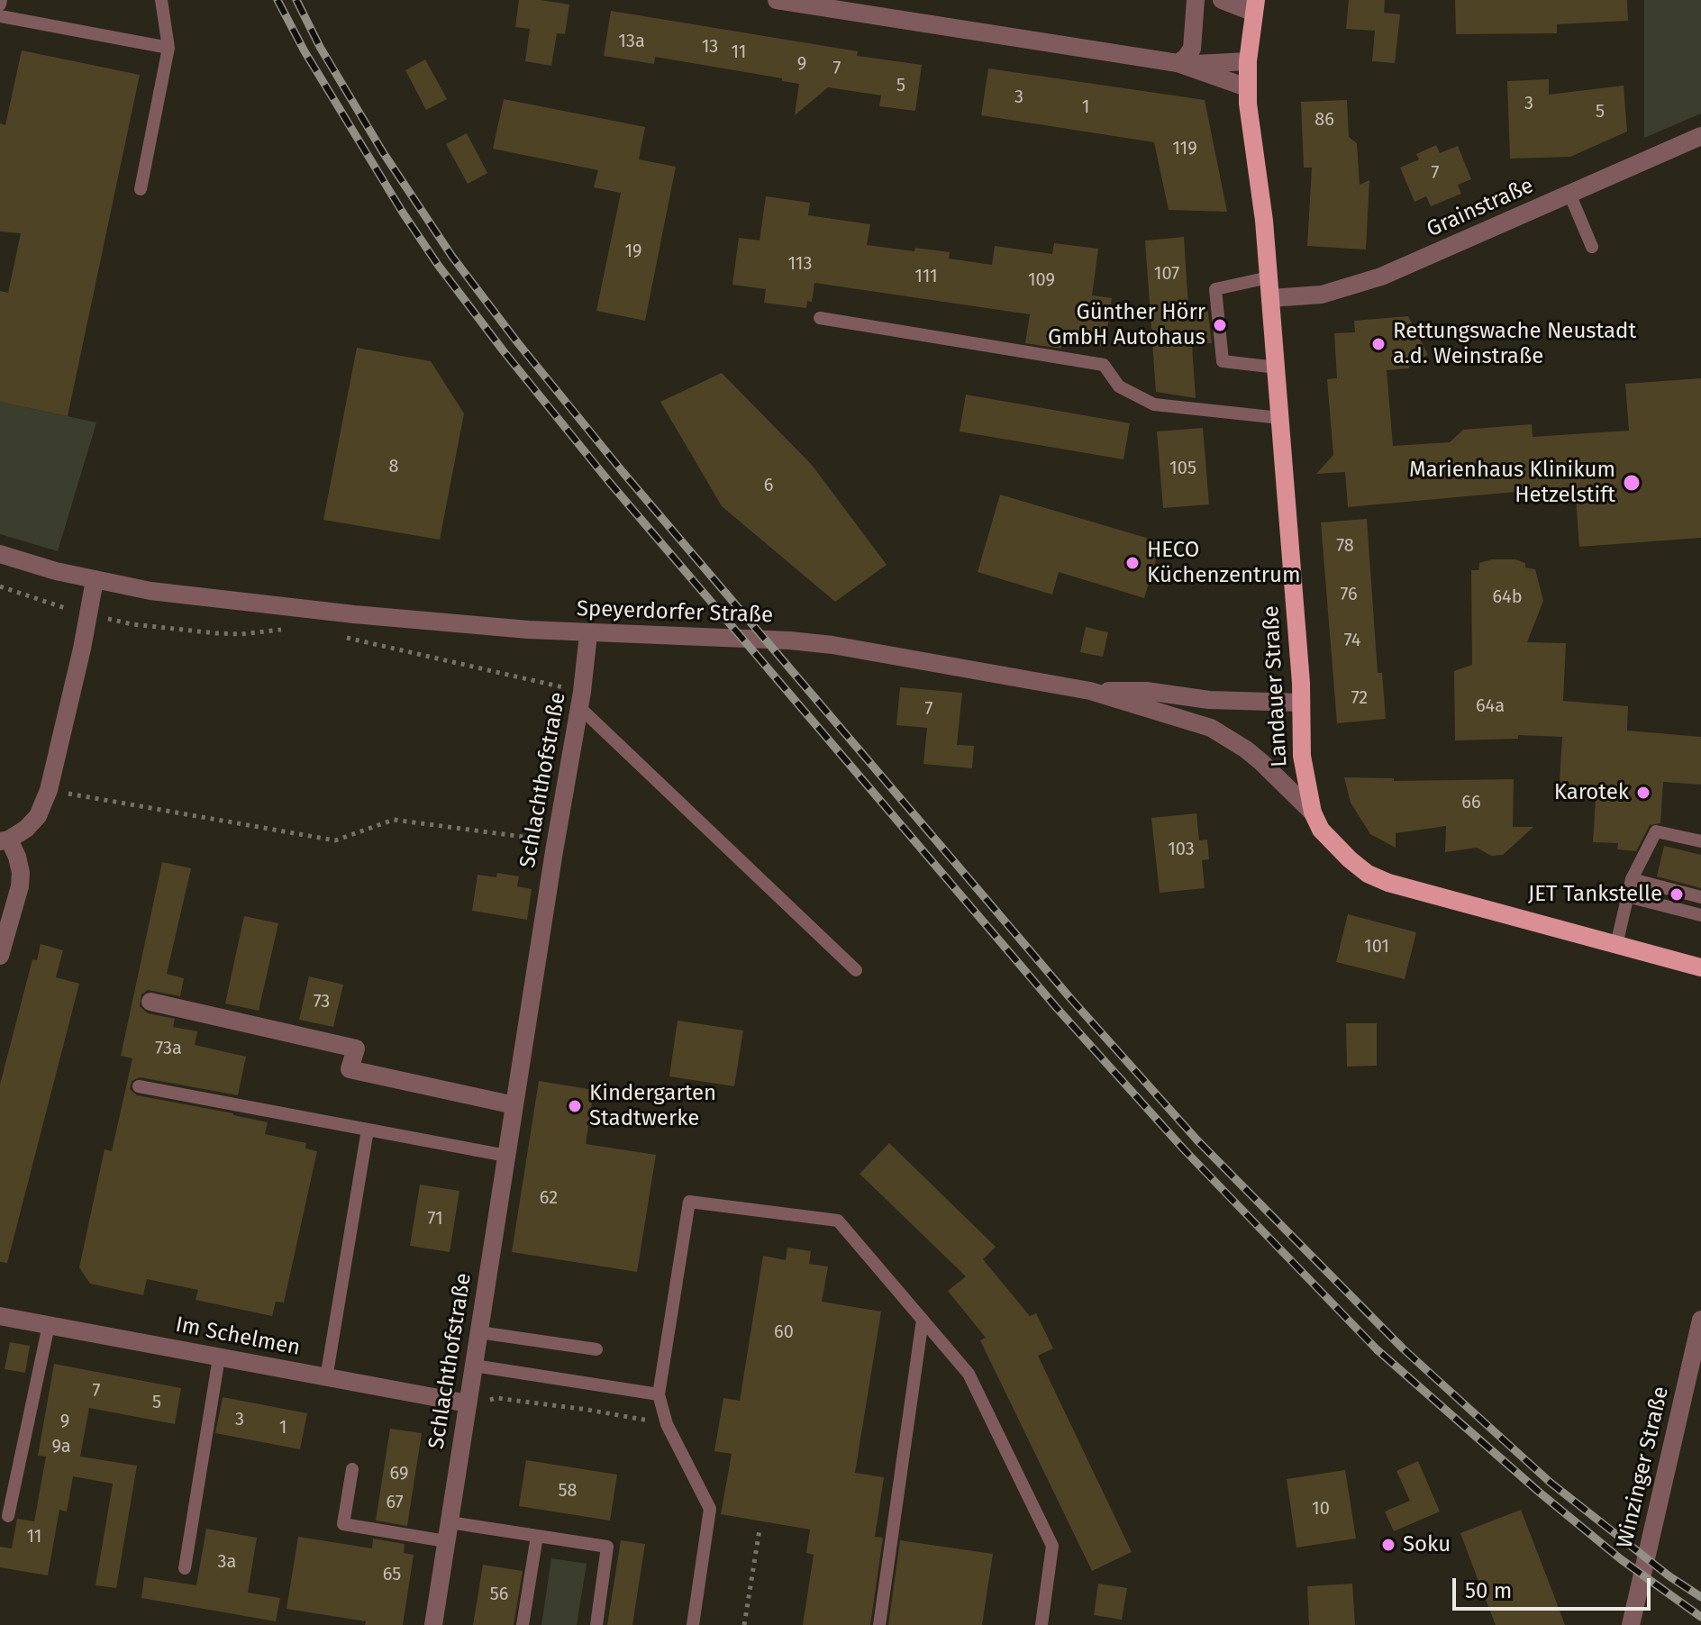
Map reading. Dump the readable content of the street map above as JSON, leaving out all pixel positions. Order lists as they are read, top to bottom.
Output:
{
  "streets": {
    "main road": ["Landauer Straße"],
    "street": [
      "Grainstraße",
      "Speyerdorfer Straße",
      "Schlachthofstraße",
      "Im Schelmen",
      "Winzinger Straße"
    ]
  },
  "crossings": [
    ["Grainstraße", "Landauer Straße"],
    ["Speyerdorfer Straße", "Landauer Straße"],
    ["Speyerdorfer Straße", "Schlachthofstraße"],
    ["Schlachthofstraße", "Im Schelmen"]
  ],
  "places": [
    "Günther Hörr GmbH Autohaus",
    "Rettungswache Neustadt a.d. Weinstraße",
    "Marienhaus Klinikum Hetzelstift",
    "HECO Küchenzentrum",
    "Karotek",
    "JET Tankstelle",
    "Kindergarten Stadtwerke",
    "Soku"
  ],
  "house_numbers": [
    "13a",
    "13",
    "11",
    "9",
    "7",
    "5",
    "3",
    "3",
    "1",
    "5",
    "86",
    "119",
    "7",
    "19",
    "113",
    "107",
    "111",
    "109",
    "8",
    "105",
    "6",
    "78",
    "76",
    "64b",
    "74",
    "72",
    "64a",
    "7",
    "66",
    "103",
    "101",
    "73",
    "73a",
    "62",
    "71",
    "60",
    "7",
    "5",
    "3",
    "9",
    "1",
    "9a",
    "69",
    "58",
    "67",
    "10",
    "11",
    "3a",
    "65",
    "56"
  ],
  "scale_bar": "50 m"
}
